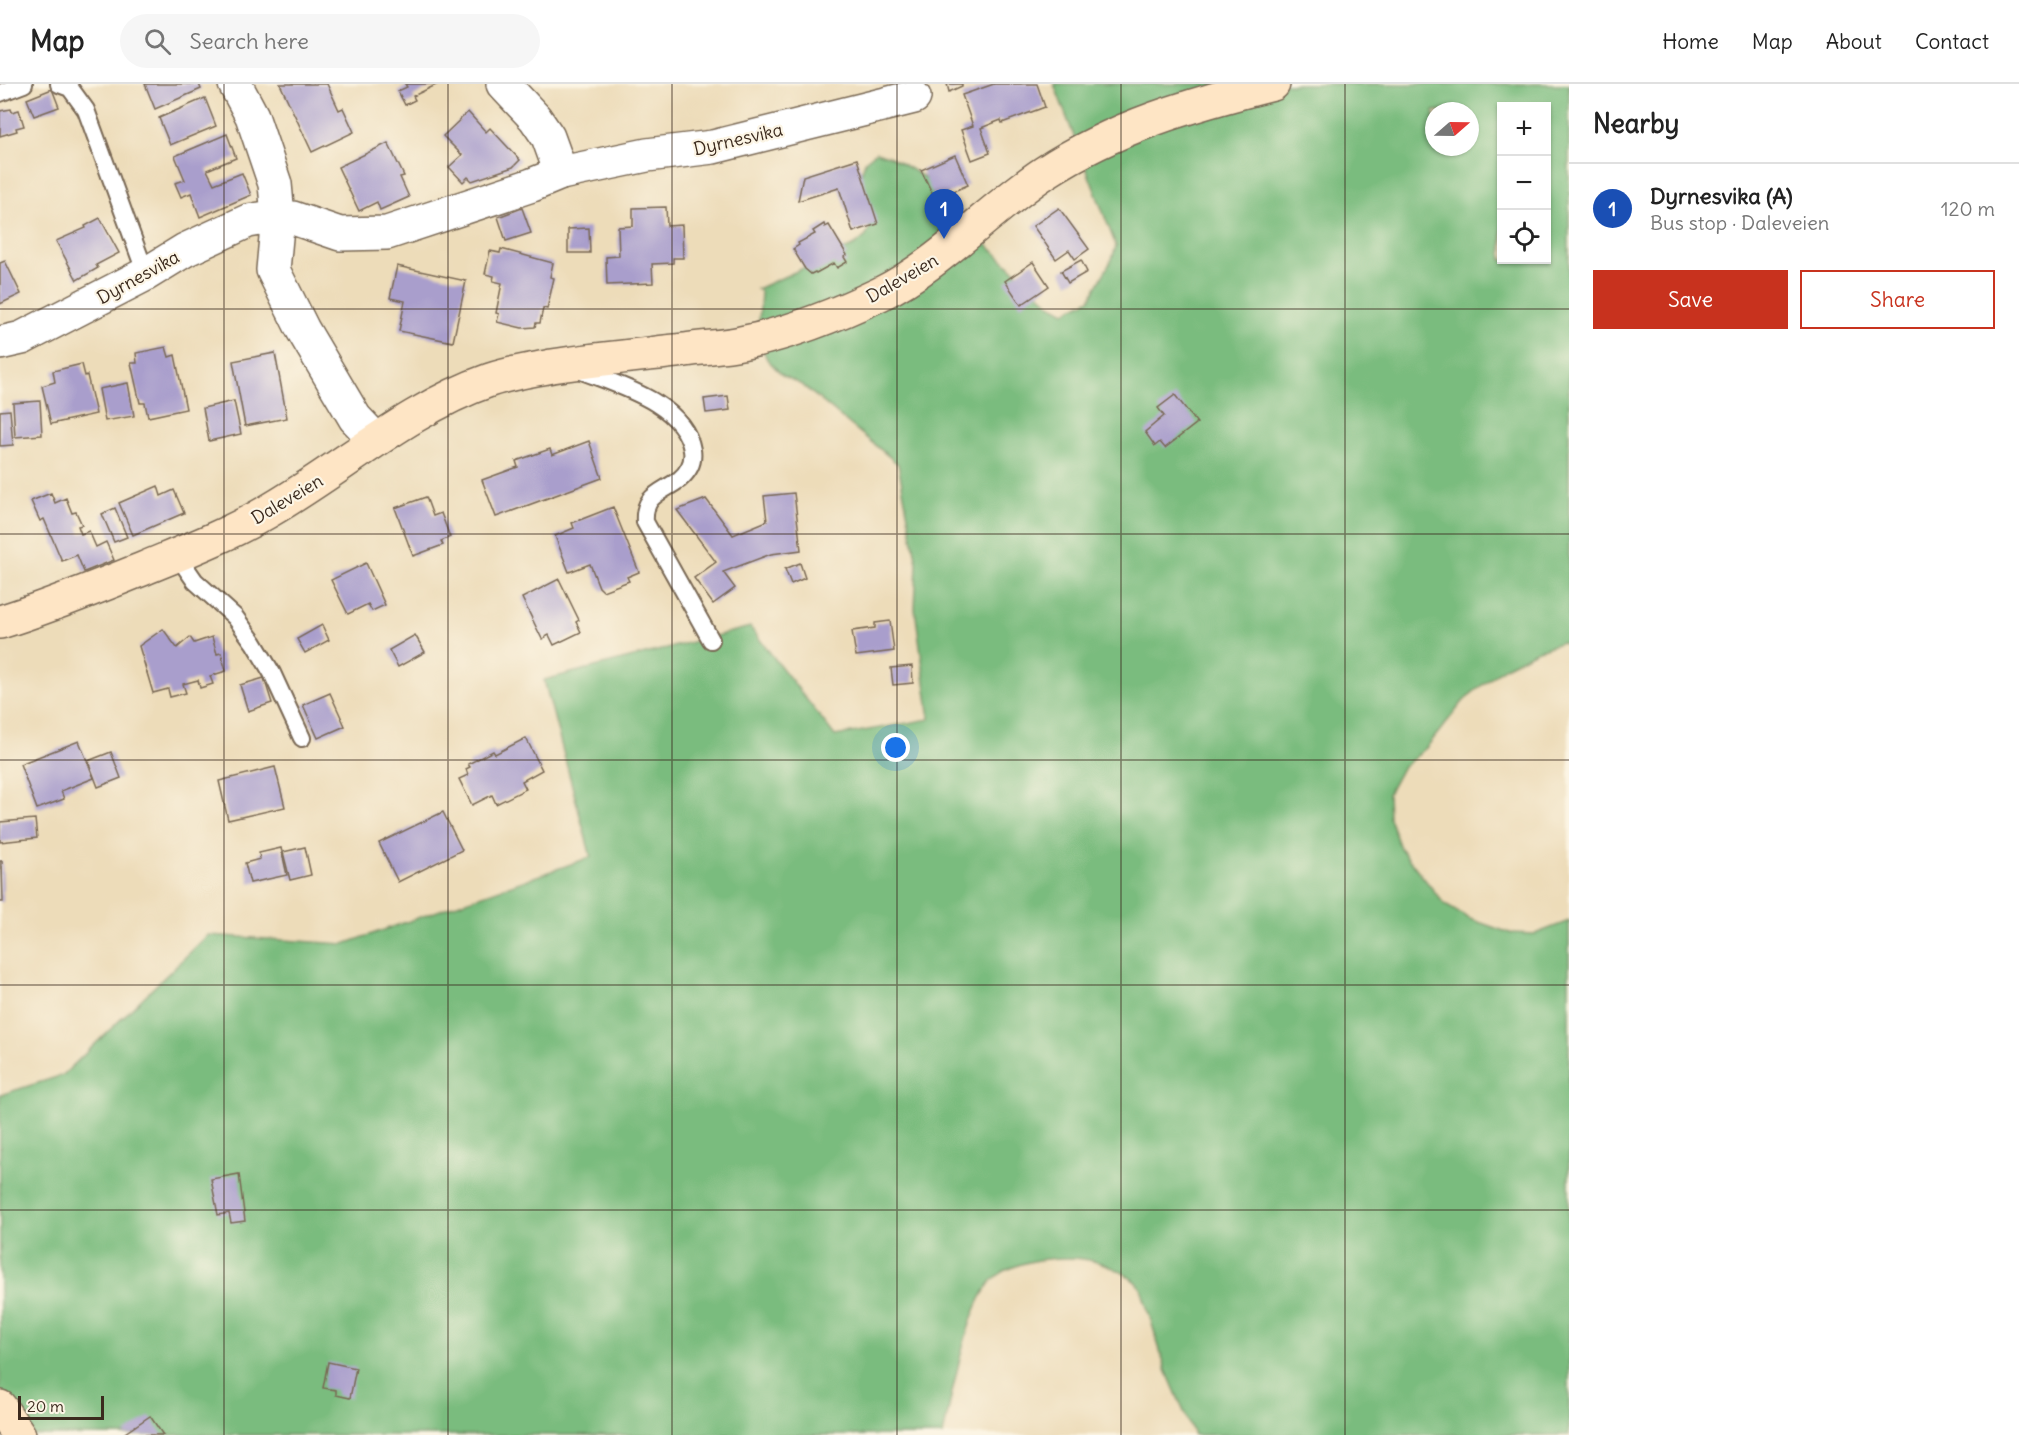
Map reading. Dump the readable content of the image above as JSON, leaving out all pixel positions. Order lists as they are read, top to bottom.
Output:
{
  "streets": {
    "main road": ["Daleveien"],
    "street": ["Dyrnesvika"]
  },
  "scale_bar": "20 m",
  "north": "right",
  "page": {
    "header": "Map",
    "search": "Search here",
    "nav": [
      "Home",
      "Map",
      "About",
      "Contact"
    ],
    "heading": "Nearby",
    "map_buttons": ["+", "−"],
    "list": [
      {
        "mark": "1",
        "name": "Dyrnesvika (A)",
        "note": "Bus stop · Daleveien",
        "value": "120 m"
      }
    ],
    "pins": "1",
    "buttons": ["Save", "Share"],
    "scale": "20 m"
  }
}
